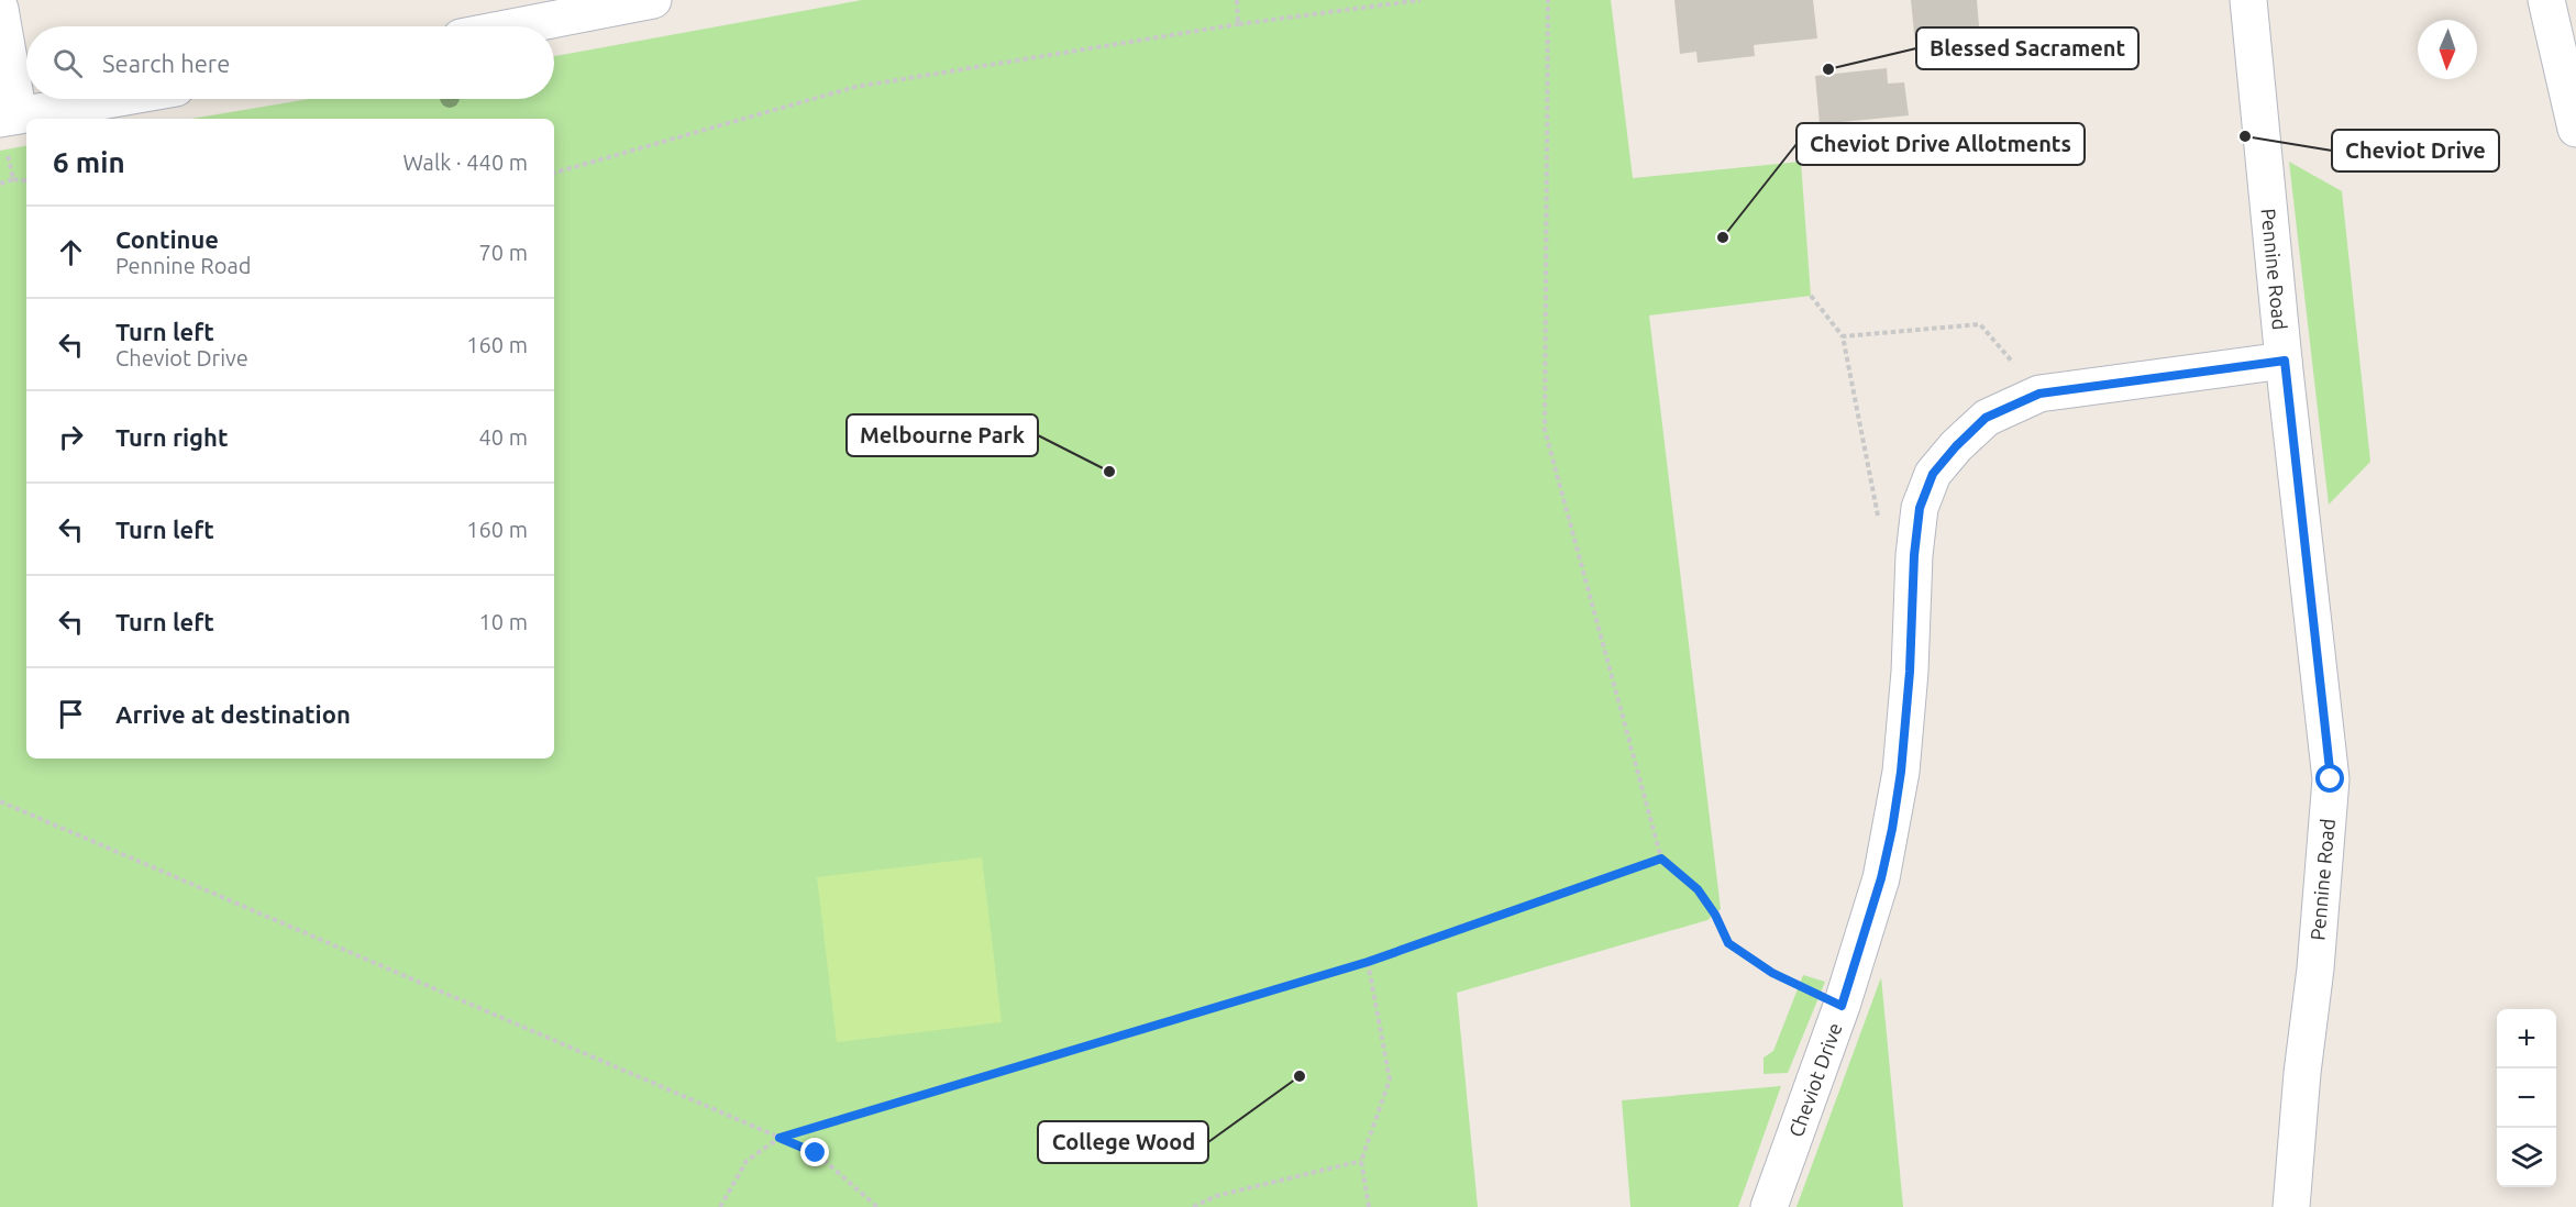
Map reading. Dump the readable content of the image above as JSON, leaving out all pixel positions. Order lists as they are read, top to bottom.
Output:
{
  "streets": {
    "street": ["Pennine Road", "Cheviot Drive"]
  },
  "crossings": [
    ["Pennine Road", "Cheviot Drive"]
  ],
  "places": [
    "Blessed Sacrament",
    "Cheviot Drive",
    "Cheviot Drive Allotments",
    "Melbourne Park",
    "College Wood"
  ],
  "north": "bottom",
  "page": {
    "search": "Search here",
    "heading": ["6 min", "Walk · 440 m"],
    "list": [
      ["Continue", "Pennine Road", "70 m"],
      ["Turn left", "Cheviot Drive", "160 m"],
      ["Turn right", "40 m"],
      ["Turn left", "160 m"],
      ["Turn left", "10 m"],
      "Arrive at destination"
    ],
    "map_buttons": ["+", "−"]
  }
}
